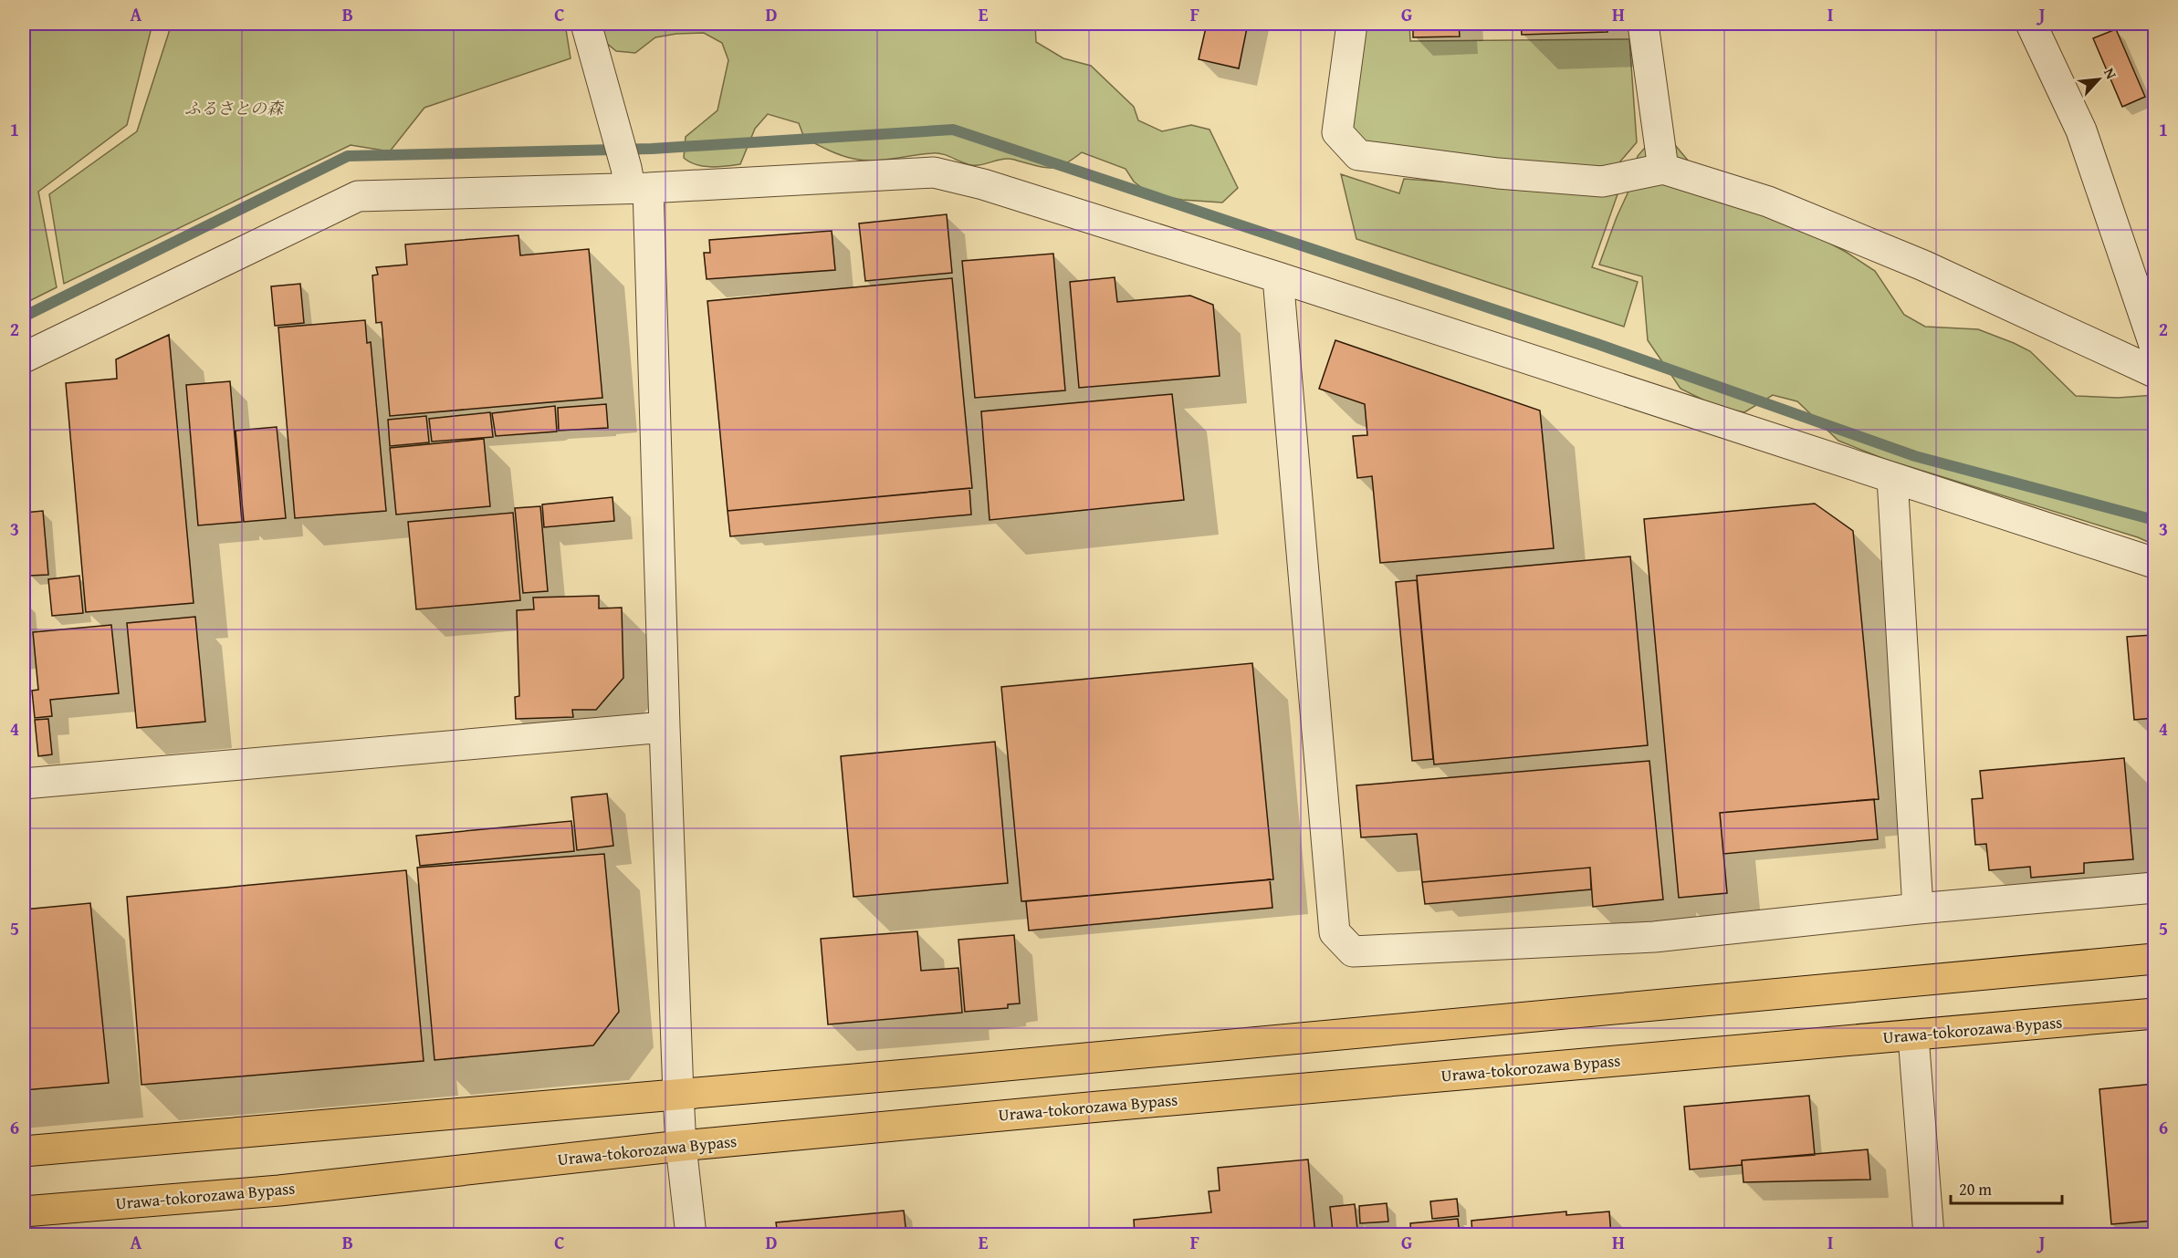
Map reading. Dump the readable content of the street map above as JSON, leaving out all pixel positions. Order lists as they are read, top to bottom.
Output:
{
  "streets": {
    "highway": ["Urawa-tokorozawa Bypass"]
  },
  "parks": ["ふるさとの森"],
  "scale_bar": "20 m",
  "north": "top right",
  "grid": {
    "columns": [
      "A",
      "B",
      "C",
      "D",
      "E",
      "F",
      "G",
      "H",
      "I",
      "J"
    ],
    "rows": [
      "1",
      "2",
      "3",
      "4",
      "5",
      "6"
    ]
  }
}
